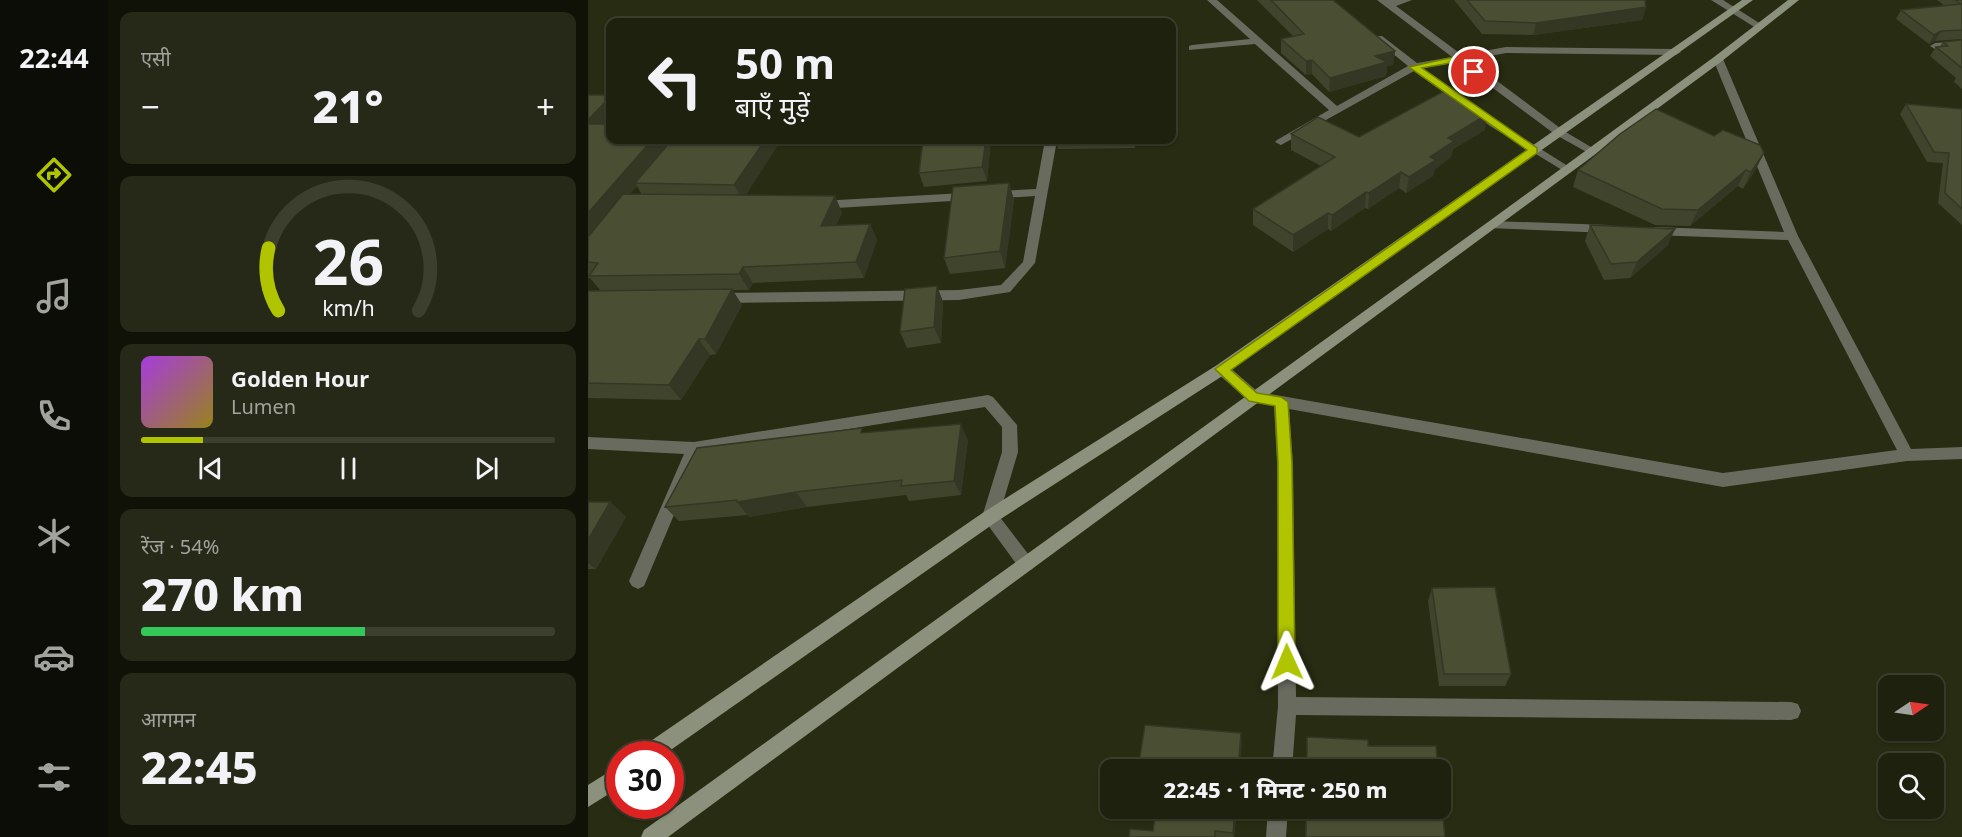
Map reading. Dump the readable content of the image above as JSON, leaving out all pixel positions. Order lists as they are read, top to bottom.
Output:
{
  "north": "right",
  "page": {
    "tabs": "22:44",
    "tile": [
      "एसी",
      ["रेंज · 54%", "270 km"],
      ["आगमन", "22:45"]
    ],
    "turn": ["50 m", "बाएँ मुड़ें"],
    "heat": ["−", "21°", "+"],
    "song": ["Golden Hour", "Lumen"],
    "limit": "30",
    "trip": "22:45 · 1 मिनट · 250 m",
    "gauge": ["26", "km/h"]
  }
}
